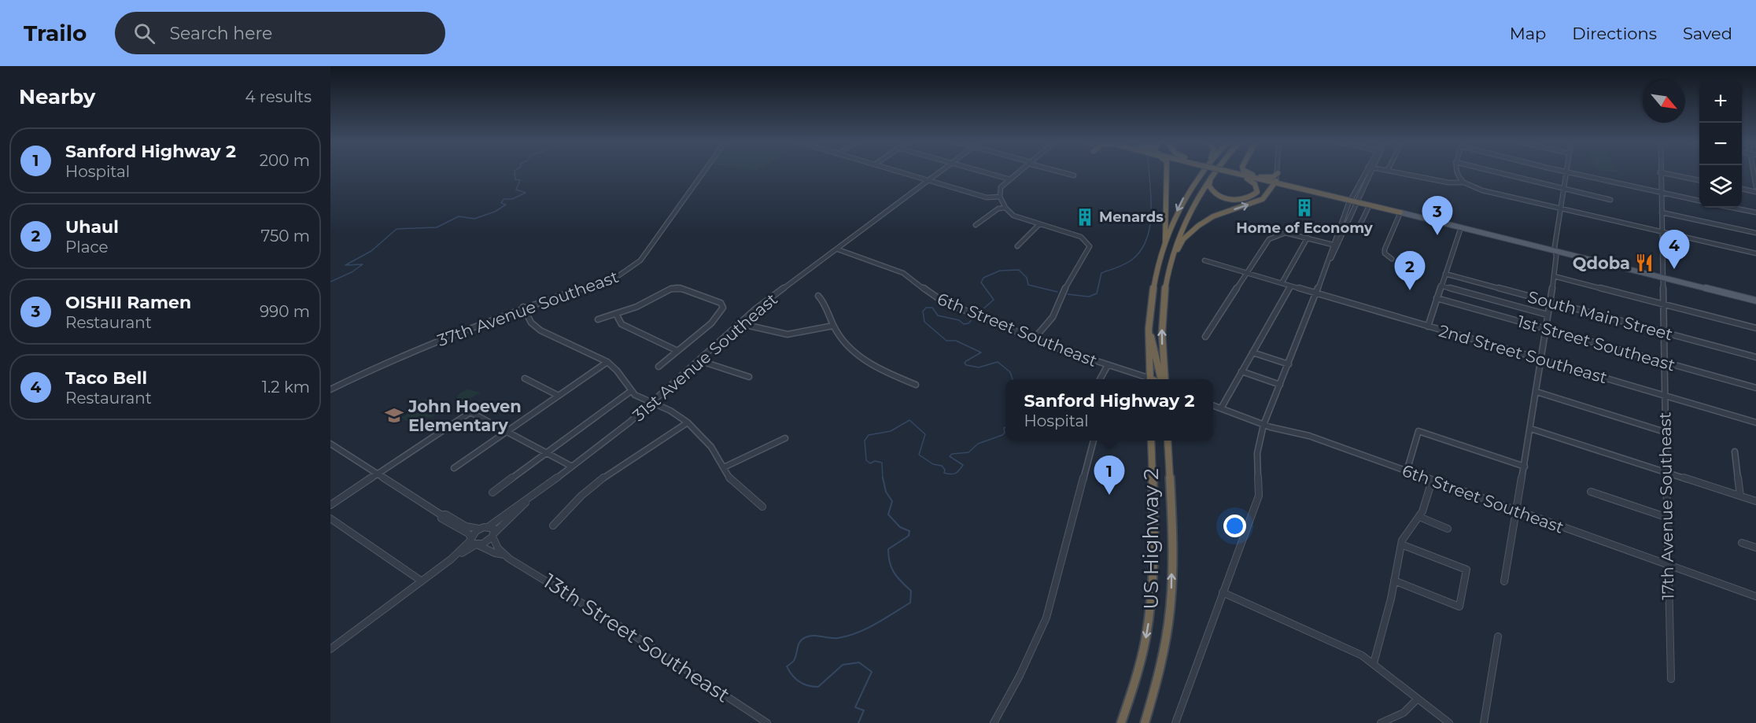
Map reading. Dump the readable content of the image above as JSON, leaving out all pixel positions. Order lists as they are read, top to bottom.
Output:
{
  "streets": {
    "highway": ["US Highway 2"],
    "street": [
      "37th Avenue Southeast",
      "South Main Street",
      "6th Street Southeast",
      "1st Street Southeast",
      "2nd Street Southeast",
      "31st Avenue Southeast",
      "17th Avenue Southeast",
      "13th Street Southeast"
    ]
  },
  "crossings": [
    ["South Main Street", "17th Avenue Southeast"],
    ["6th Street Southeast", "31st Avenue Southeast"],
    ["6th Street Southeast", "17th Avenue Southeast"],
    ["1st Street Southeast", "17th Avenue Southeast"],
    ["2nd Street Southeast", "17th Avenue Southeast"],
    ["31st Avenue Southeast", "13th Street Southeast"]
  ],
  "places": {
    "building": ["Home of Economy", "Menards"],
    "restaurant": ["Qdoba"],
    "school or university": ["John Hoeven Elementary"]
  },
  "north": "bottom right",
  "page": {
    "header": "Trailo",
    "search": "Search here",
    "nav": ["Map", "Directions", "Saved"],
    "heading": ["Nearby", "4 results"],
    "map_buttons": ["+", "−"],
    "list": [
      {
        "mark": "1",
        "name": "Sanford Highway 2",
        "note": "Hospital",
        "value": "200 m"
      },
      {
        "mark": "2",
        "name": "Uhaul",
        "note": "Place",
        "value": "750 m"
      },
      {
        "mark": "3",
        "name": "OISHII Ramen",
        "note": "Restaurant",
        "value": "990 m"
      },
      {
        "mark": "4",
        "name": "Taco Bell",
        "note": "Restaurant",
        "value": "1.2 km"
      }
    ],
    "pins": [
      "3",
      "4",
      "2",
      "1"
    ],
    "popup": ["Sanford Highway 2", "Hospital"]
  }
}
